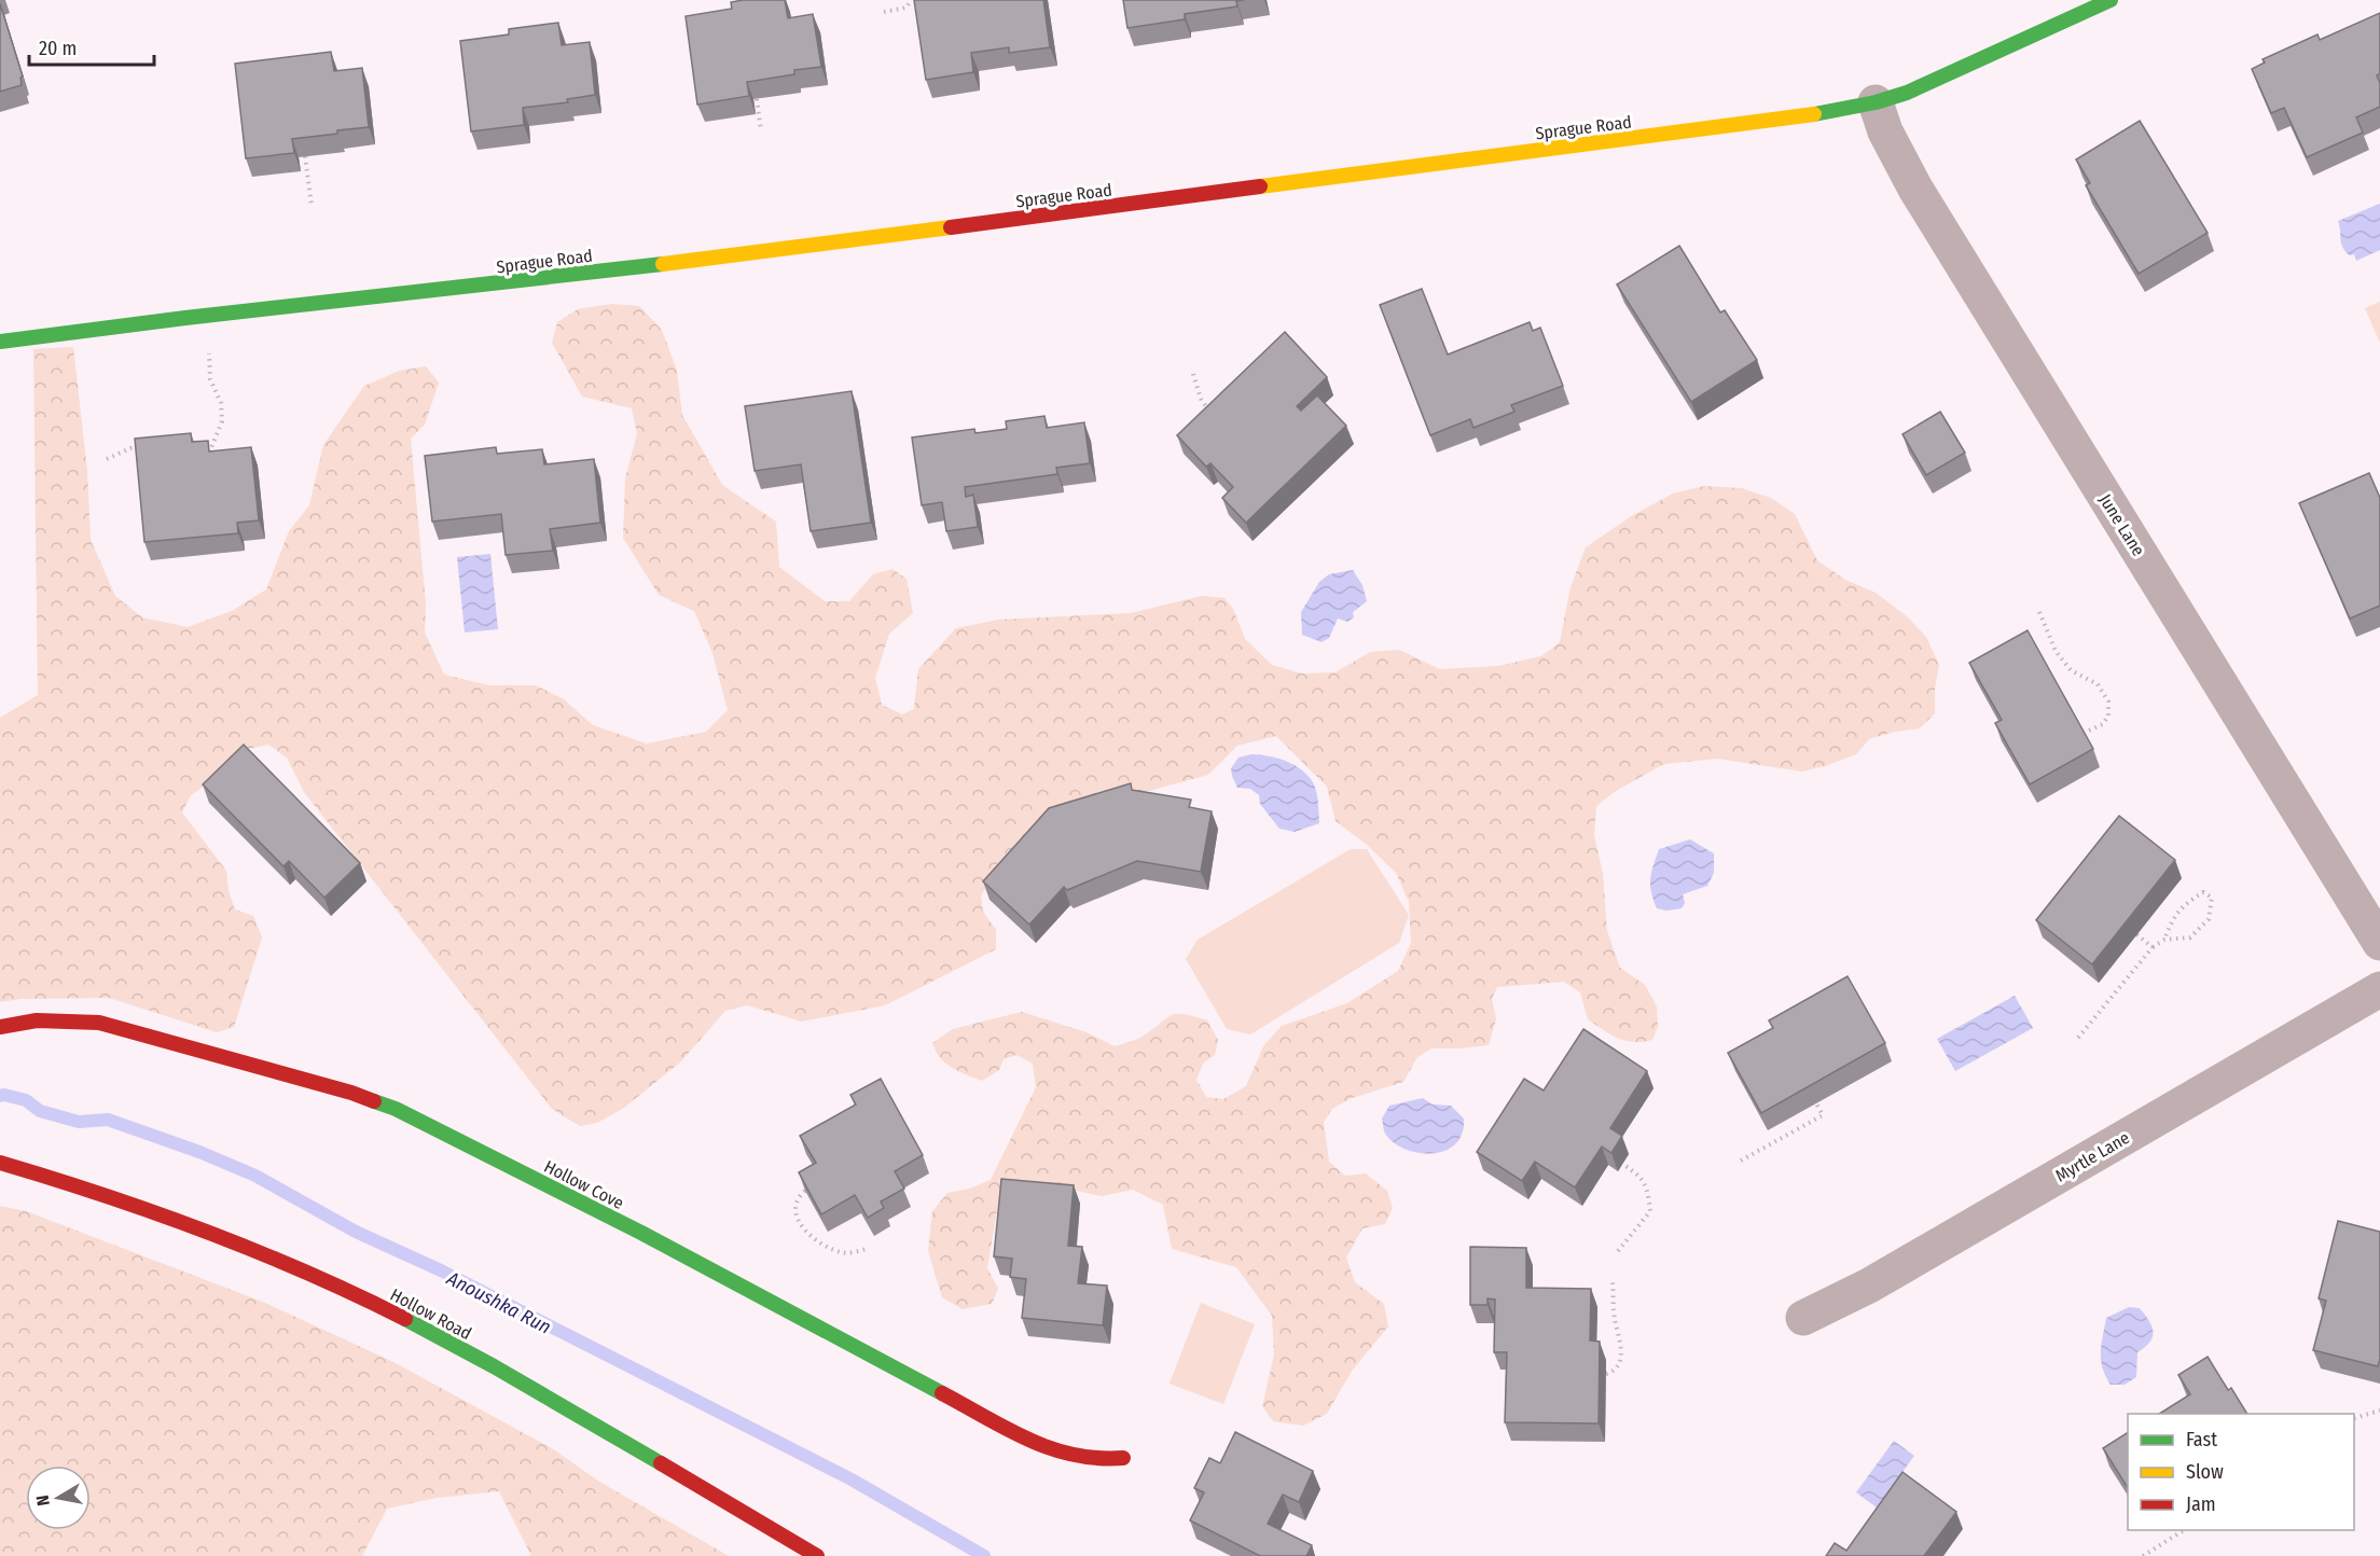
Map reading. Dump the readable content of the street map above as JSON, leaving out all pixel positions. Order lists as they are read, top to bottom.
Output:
{
  "streets": {
    "street": [
      "Sprague Road",
      "June Lane",
      "Myrtle Lane",
      "Hollow Cove",
      "Hollow Road"
    ]
  },
  "crossings": [
    ["Sprague Road", "June Lane"]
  ],
  "water": ["Anoushka Run"],
  "legend": ["Fast", "Slow", "Jam"],
  "scale_bar": "20 m",
  "north": "left"
}
